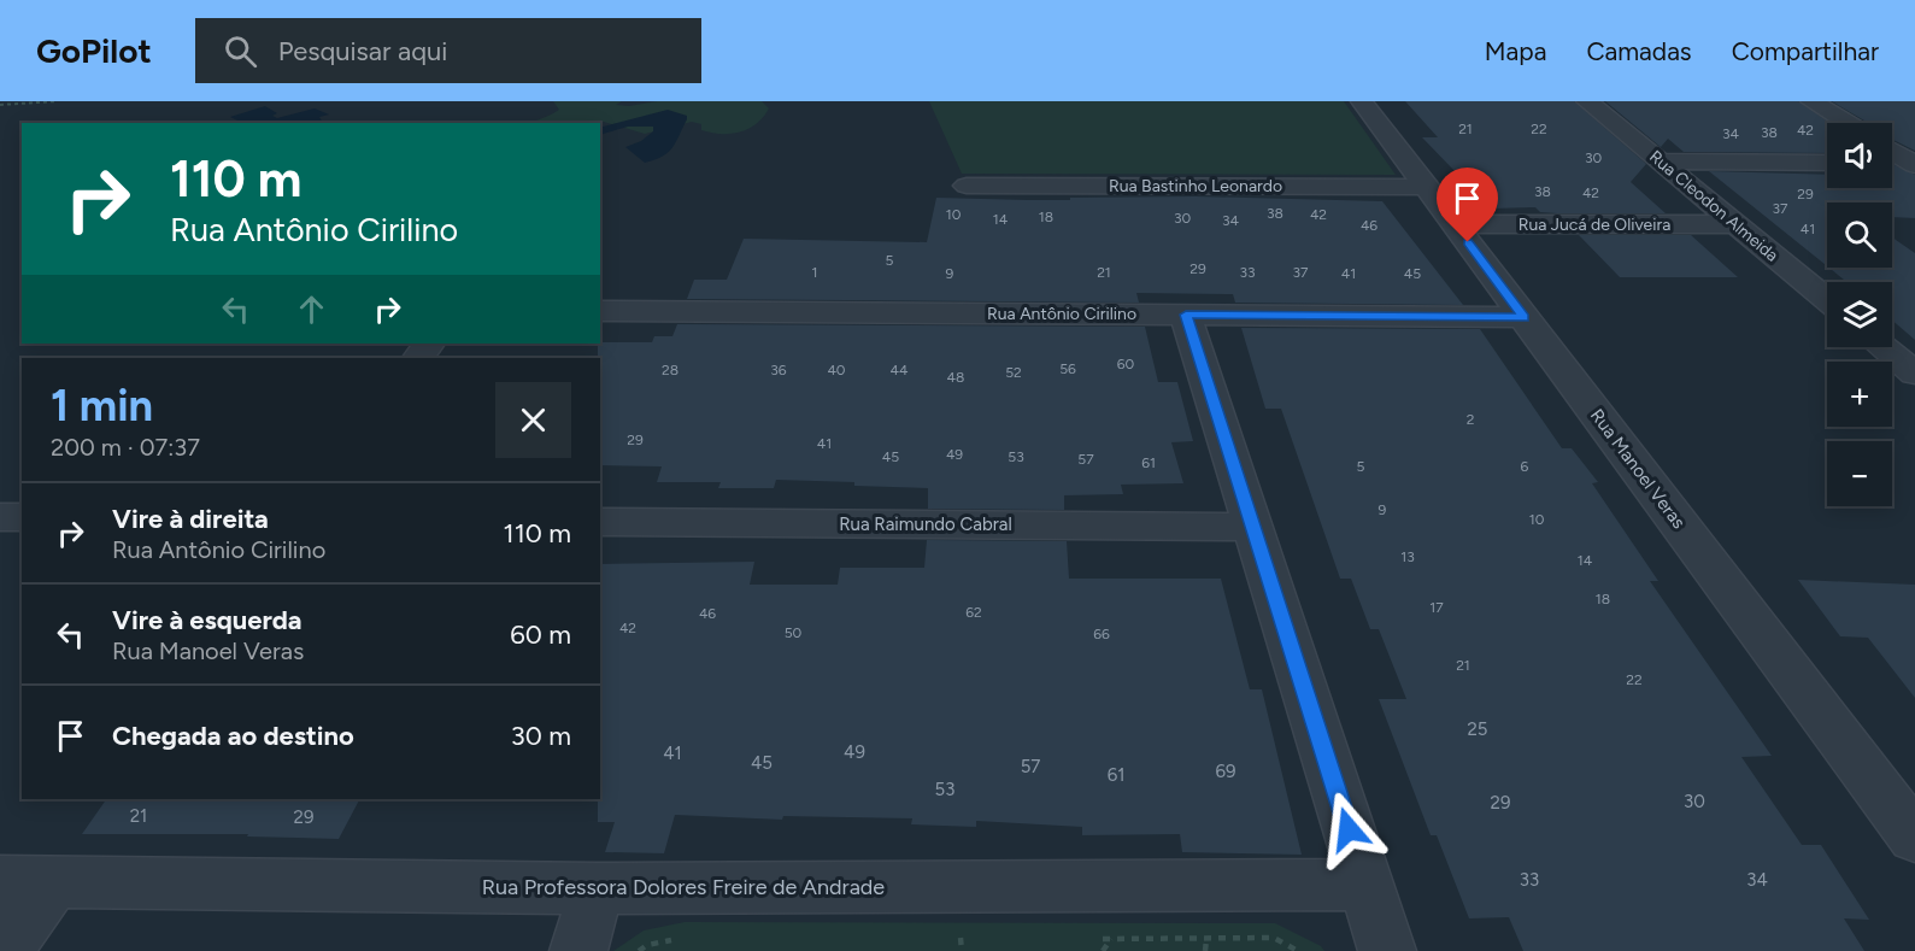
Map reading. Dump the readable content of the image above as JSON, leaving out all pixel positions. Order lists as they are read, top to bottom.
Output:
{
  "streets": {
    "street": [
      "Rua Bastinho Leonardo",
      "Rua Cleodon Almeida",
      "Rua Jucá de Oliveira",
      "Rua Antônio Cirilino",
      "Rua Manoel Veras",
      "Rua Raimundo Cabral",
      "Rua Professora Dolores Freire de Andrade"
    ]
  },
  "crossings": [
    ["Rua Bastinho Leonardo", "Rua Manoel Veras"],
    ["Rua Cleodon Almeida", "Rua Jucá de Oliveira"],
    ["Rua Jucá de Oliveira", "Rua Manoel Veras"],
    ["Rua Antônio Cirilino", "Rua Manoel Veras"]
  ],
  "house_numbers": [
    "21",
    "22",
    "42",
    "38",
    "34",
    "30",
    "38",
    "42",
    "29",
    "37",
    "38",
    "10",
    "42",
    "18",
    "30",
    "14",
    "34",
    "46",
    "41",
    "5",
    "29",
    "1",
    "21",
    "33",
    "37",
    "9",
    "41",
    "45",
    "60",
    "56",
    "28",
    "36",
    "40",
    "44",
    "52",
    "48",
    "2",
    "29",
    "41",
    "49",
    "45",
    "53",
    "57",
    "61",
    "5",
    "6",
    "9",
    "10",
    "13",
    "14",
    "18",
    "17",
    "62",
    "46",
    "42",
    "50",
    "66",
    "21",
    "22",
    "25",
    "49",
    "41",
    "45",
    "57",
    "69",
    "61",
    "53",
    "30",
    "29",
    "21",
    "29",
    "33",
    "34"
  ],
  "page": {
    "header": "GoPilot",
    "search": "Pesquisar aqui",
    "nav": ["Mapa", "Camadas", "Compartilhar"],
    "map_buttons": ["+", "−"],
    "turn": ["110 m", "Rua Antônio Cirilino"],
    "heading": ["1 min", "200 m · 07:37"],
    "list": [
      {
        "name": "Vire à direita",
        "note": "Rua Antônio Cirilino",
        "value": "110 m"
      },
      {
        "name": "Vire à esquerda",
        "note": "Rua Manoel Veras",
        "value": "60 m"
      },
      {
        "name": "Chegada ao destino",
        "value": "30 m"
      }
    ]
  }
}
